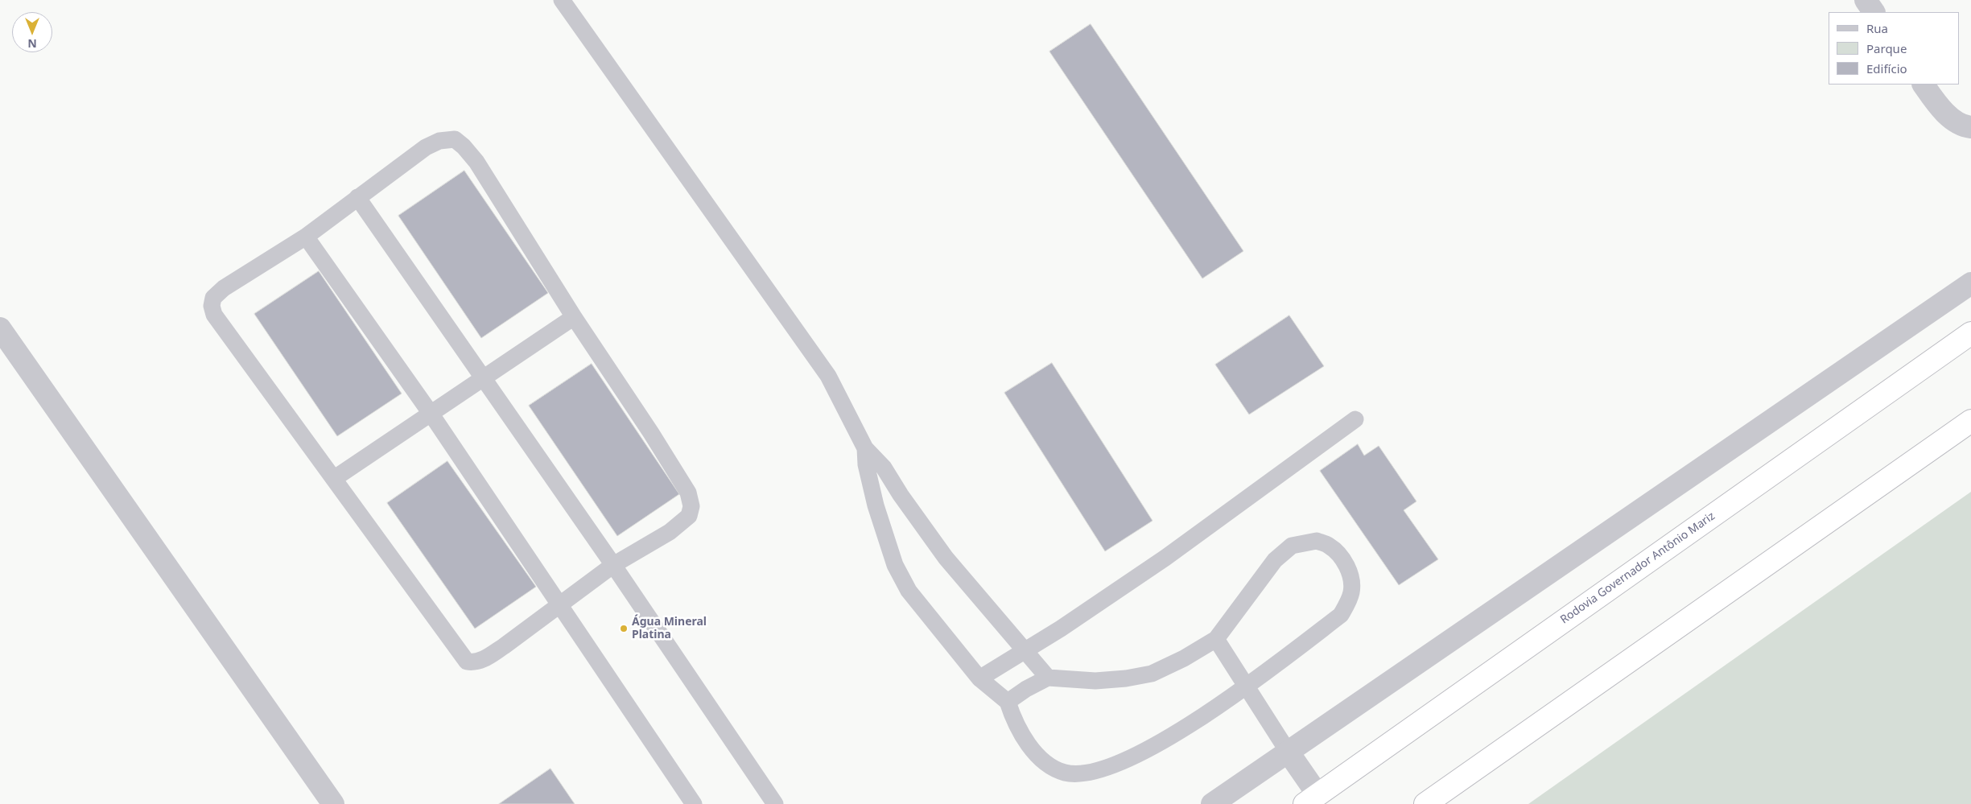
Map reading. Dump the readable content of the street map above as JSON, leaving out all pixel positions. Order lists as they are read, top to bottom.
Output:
{
  "streets": {
    "highway": ["Rodovia Governador Antônio Mariz"]
  },
  "places": ["Água Mineral Platina"],
  "legend": ["Rua", "Parque", "Edifício"],
  "north": "bottom"
}
